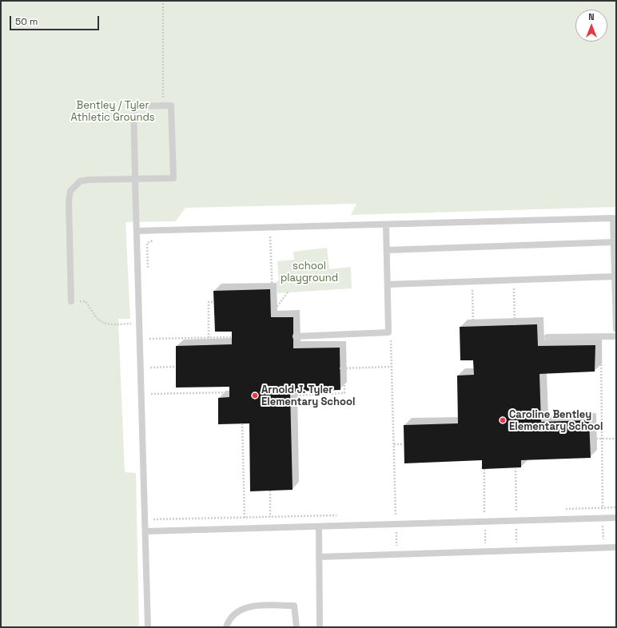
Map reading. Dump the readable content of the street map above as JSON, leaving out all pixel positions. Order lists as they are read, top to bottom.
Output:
{
  "parks": ["Bentley / Tyler Athletic Grounds", "school playground"],
  "places": ["Arnold J. Tyler Elementary School", "Caroline Bentley Elementary School"],
  "scale_bar": "50 m",
  "north": "top"
}
